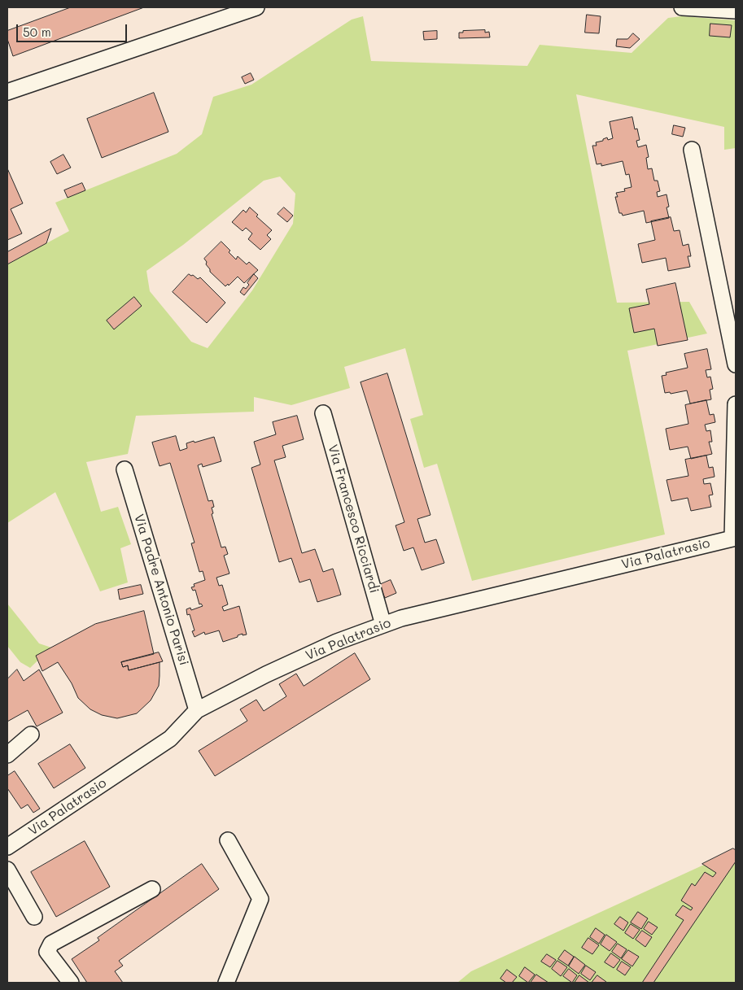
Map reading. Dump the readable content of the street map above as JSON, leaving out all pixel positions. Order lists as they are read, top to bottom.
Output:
{
  "streets": {
    "street": ["Via Francesco Ricciardi", "Via Palatrasio", "Via Padre Antonio Parisi"]
  },
  "crossings": [
    ["Via Francesco Ricciardi", "Via Palatrasio"],
    ["Via Palatrasio", "Via Padre Antonio Parisi"]
  ],
  "scale_bar": "50 m"
}
